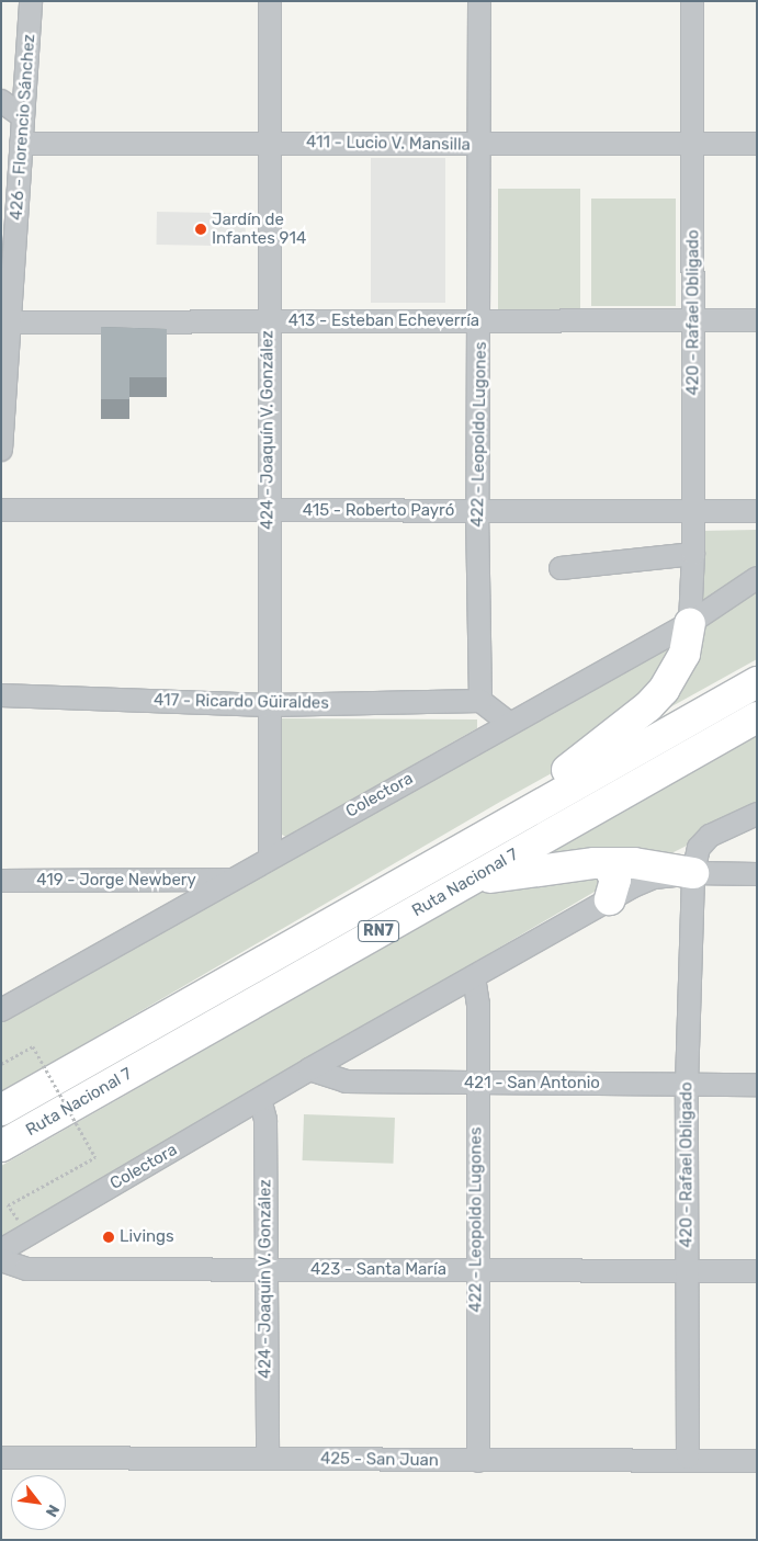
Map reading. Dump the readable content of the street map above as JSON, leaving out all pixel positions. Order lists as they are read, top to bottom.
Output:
{
  "streets": {
    "highway": ["Ruta Nacional 7", "RN7"],
    "street": [
      "426 - Florencio Sánchez",
      "411 - Lucio V. Mansilla",
      "420 - Rafael Obligado",
      "413 - Esteban Echeverría",
      "424 - Joaquín V. González",
      "422 - Leopoldo Lugones",
      "415 - Roberto Payró",
      "417 - Ricardo Güiraldes",
      "Colectora",
      "419 - Jorge Newbery",
      "421 - San Antonio",
      "423 - Santa María",
      "425 - San Juan"
    ]
  },
  "crossings": [
    ["426 - Florencio Sánchez", "411 - Lucio V. Mansilla"],
    ["426 - Florencio Sánchez", "413 - Esteban Echeverría"],
    ["411 - Lucio V. Mansilla", "420 - Rafael Obligado"],
    ["411 - Lucio V. Mansilla", "424 - Joaquín V. González"],
    ["411 - Lucio V. Mansilla", "422 - Leopoldo Lugones"],
    ["420 - Rafael Obligado", "413 - Esteban Echeverría"],
    ["420 - Rafael Obligado", "415 - Roberto Payró"],
    ["420 - Rafael Obligado", "Colectora"],
    ["420 - Rafael Obligado", "421 - San Antonio"],
    ["420 - Rafael Obligado", "423 - Santa María"],
    ["420 - Rafael Obligado", "425 - San Juan"],
    ["413 - Esteban Echeverría", "424 - Joaquín V. González"],
    ["413 - Esteban Echeverría", "422 - Leopoldo Lugones"],
    ["424 - Joaquín V. González", "415 - Roberto Payró"],
    ["424 - Joaquín V. González", "417 - Ricardo Güiraldes"],
    ["424 - Joaquín V. González", "Colectora"],
    ["424 - Joaquín V. González", "423 - Santa María"],
    ["424 - Joaquín V. González", "425 - San Juan"],
    ["422 - Leopoldo Lugones", "415 - Roberto Payró"],
    ["422 - Leopoldo Lugones", "417 - Ricardo Güiraldes"],
    ["422 - Leopoldo Lugones", "Colectora"],
    ["422 - Leopoldo Lugones", "421 - San Antonio"],
    ["422 - Leopoldo Lugones", "423 - Santa María"],
    ["422 - Leopoldo Lugones", "425 - San Juan"],
    ["Colectora", "419 - Jorge Newbery"],
    ["Colectora", "421 - San Antonio"]
  ],
  "places": ["Jardín de Infantes 914", "Livings"],
  "north": "bottom right"
}
